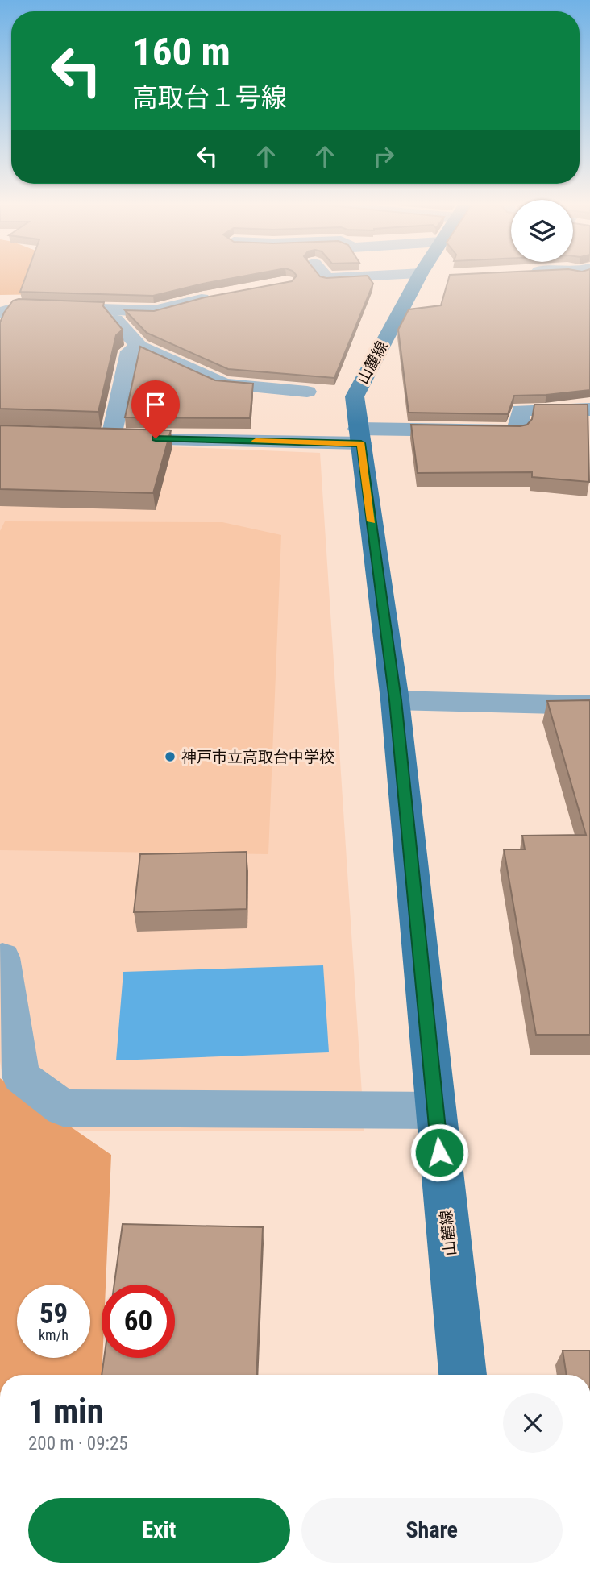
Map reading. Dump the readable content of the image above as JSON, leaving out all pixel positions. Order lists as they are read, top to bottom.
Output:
{
  "streets": {
    "main road": ["山麓線"]
  },
  "places": ["神戸市立高取台中学校"],
  "page": {
    "turn": ["160 m", "高取台１号線"],
    "speed": "59 km/h",
    "limit": "60",
    "heading": ["1 min", "200 m · 09:25"],
    "buttons": ["Exit", "Share"]
  }
}
